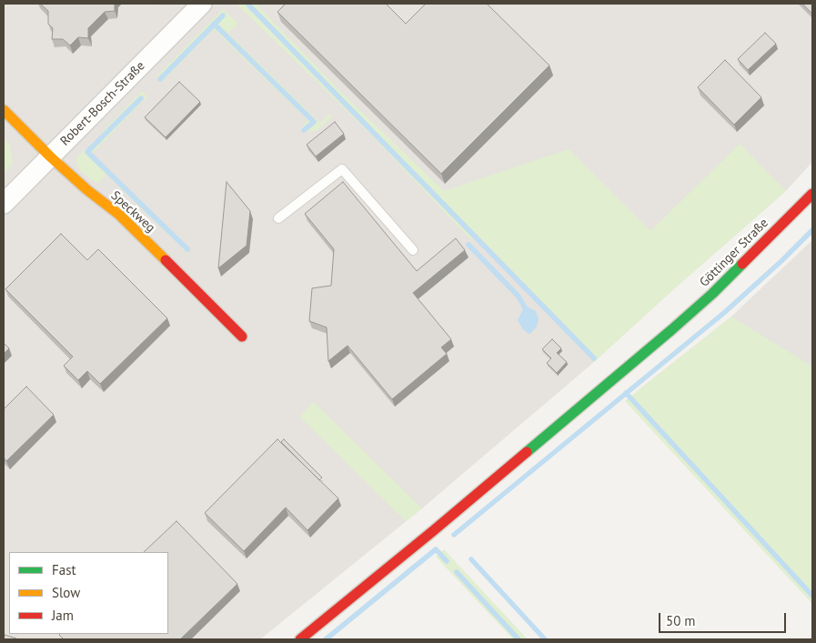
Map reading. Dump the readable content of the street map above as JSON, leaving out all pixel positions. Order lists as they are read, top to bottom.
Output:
{
  "streets": {
    "main road": ["Speckweg", "Göttinger Straße"],
    "street": ["Robert-Bosch-Straße"]
  },
  "crossings": [
    ["Robert-Bosch-Straße", "Speckweg"]
  ],
  "legend": ["Fast", "Slow", "Jam"],
  "scale_bar": "50 m"
}
